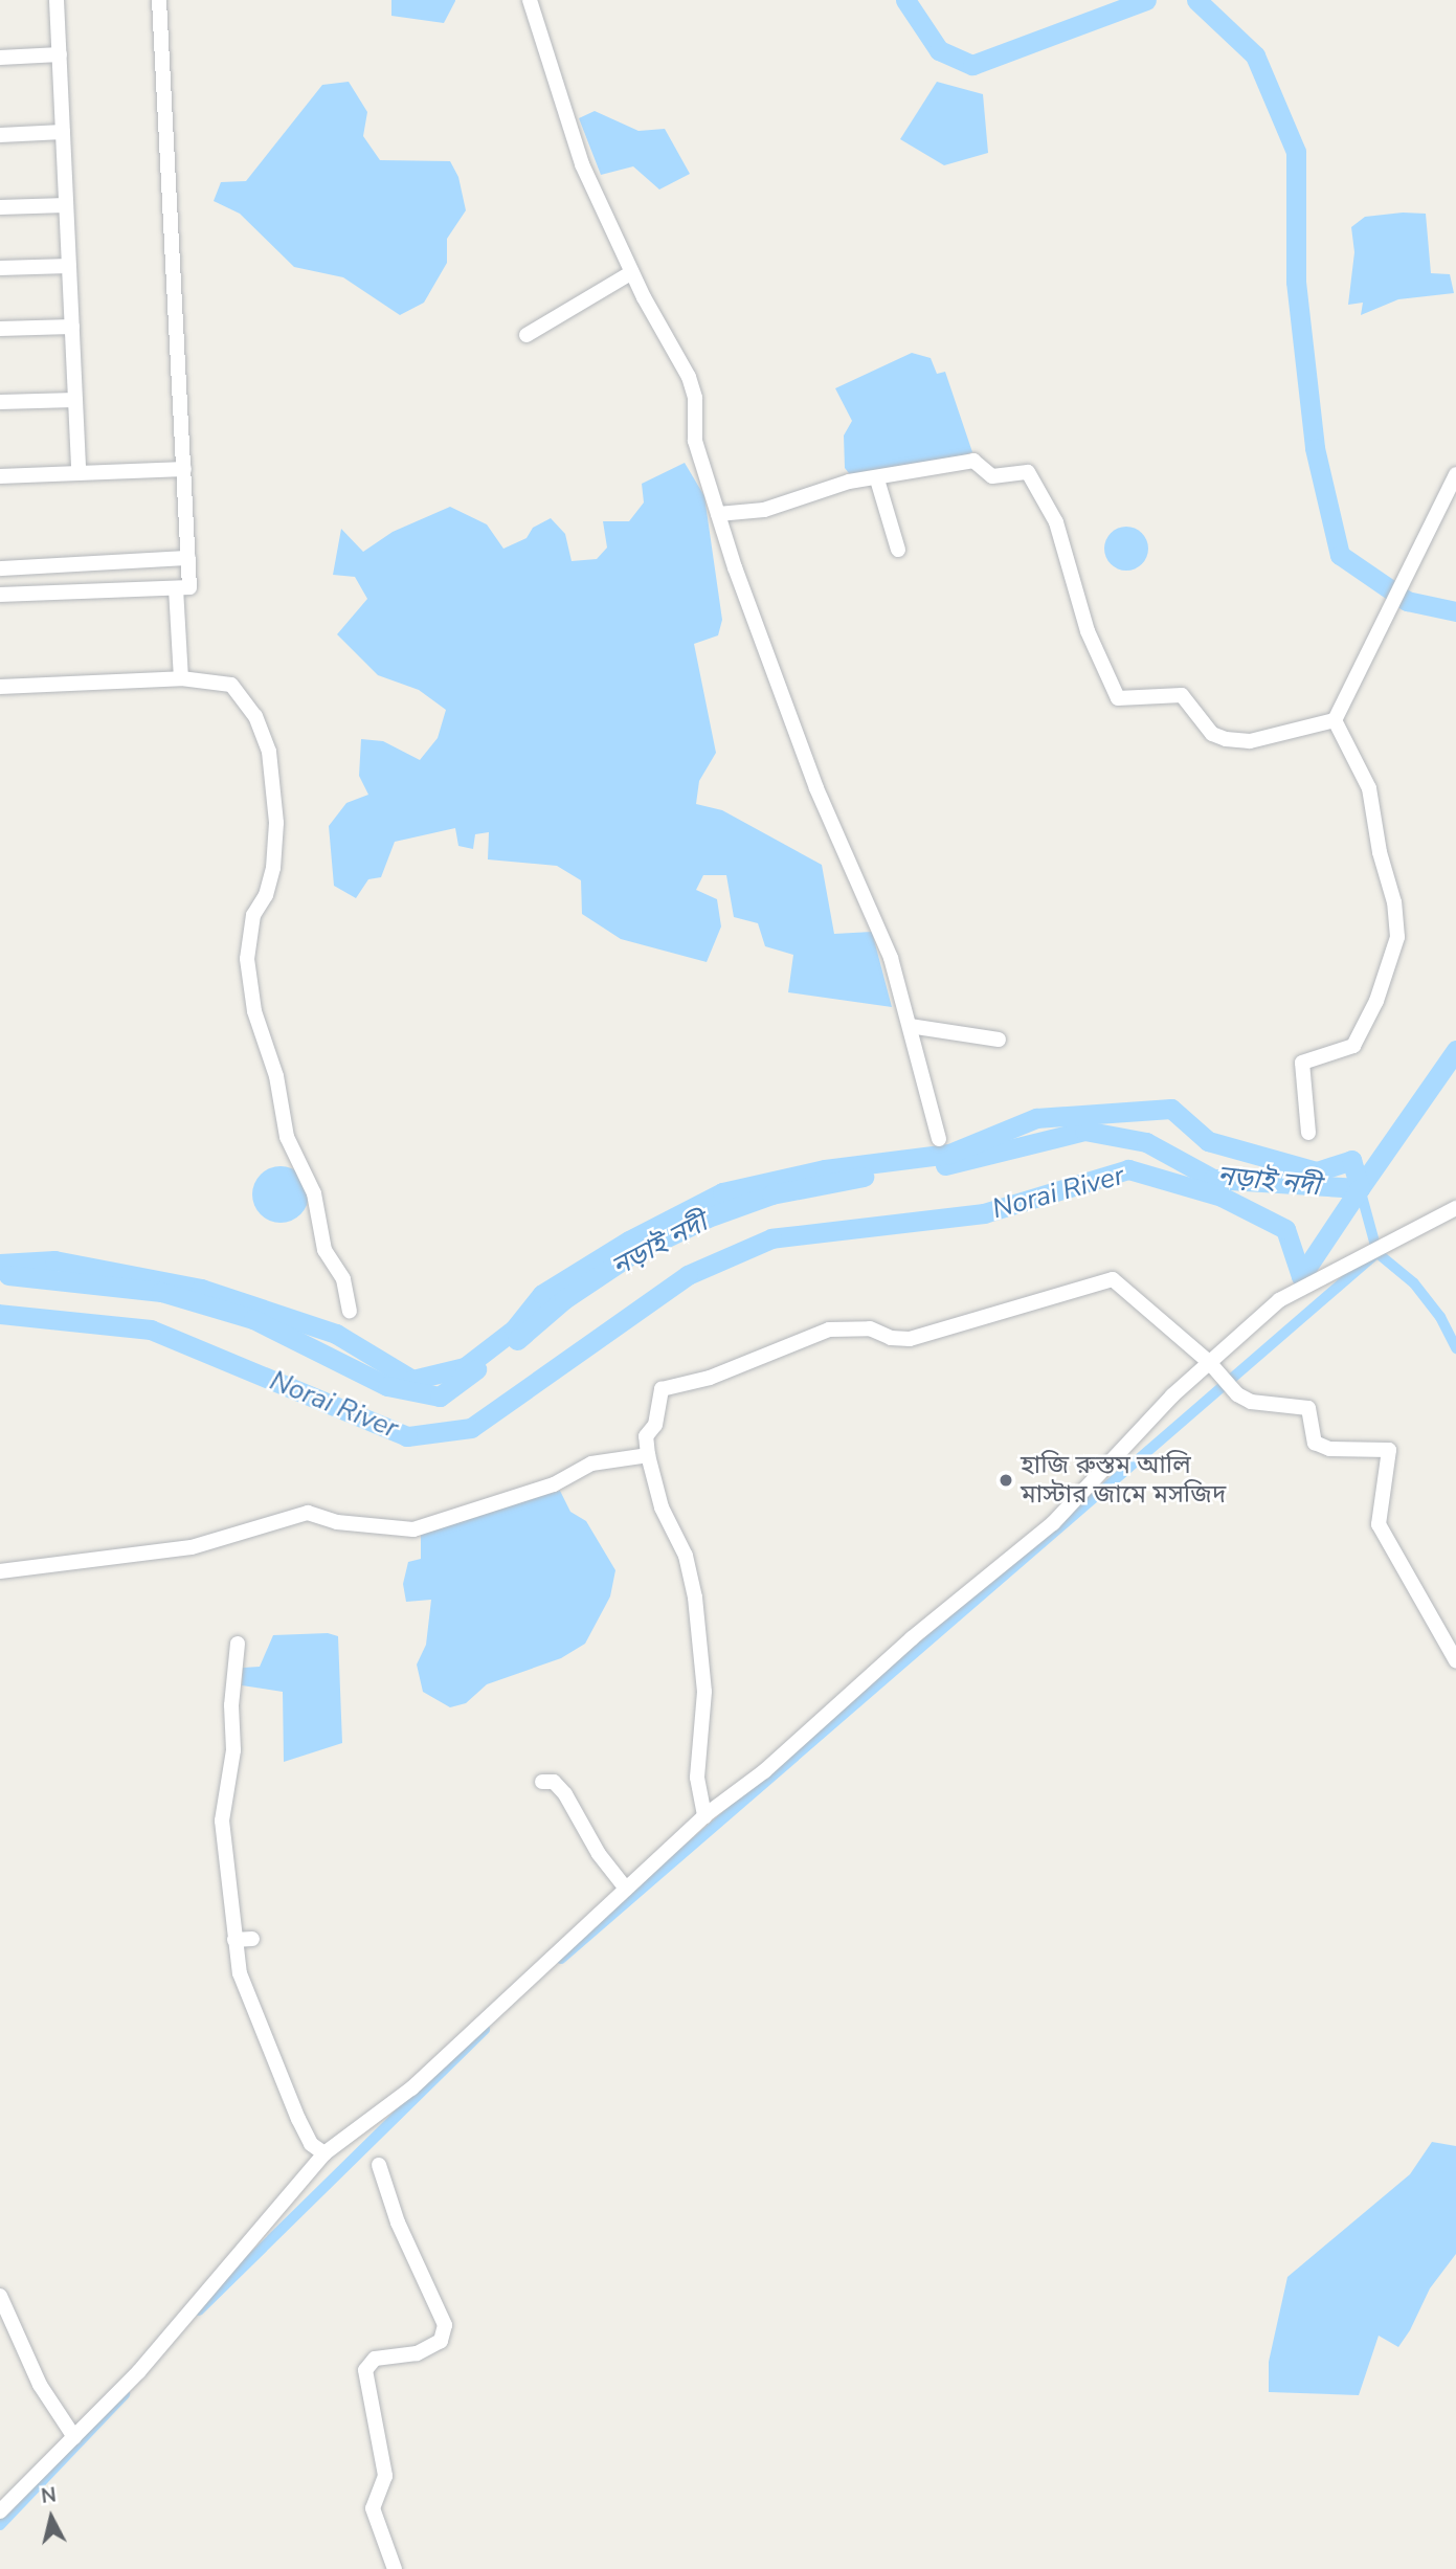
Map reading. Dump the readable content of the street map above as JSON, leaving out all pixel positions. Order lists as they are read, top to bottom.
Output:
{
  "water": ["নড়াই নদী", "Norai River"],
  "places": ["হাজি রুস্তম আলি মাস্টার জামে মসজিদ"],
  "north": "top"
}
